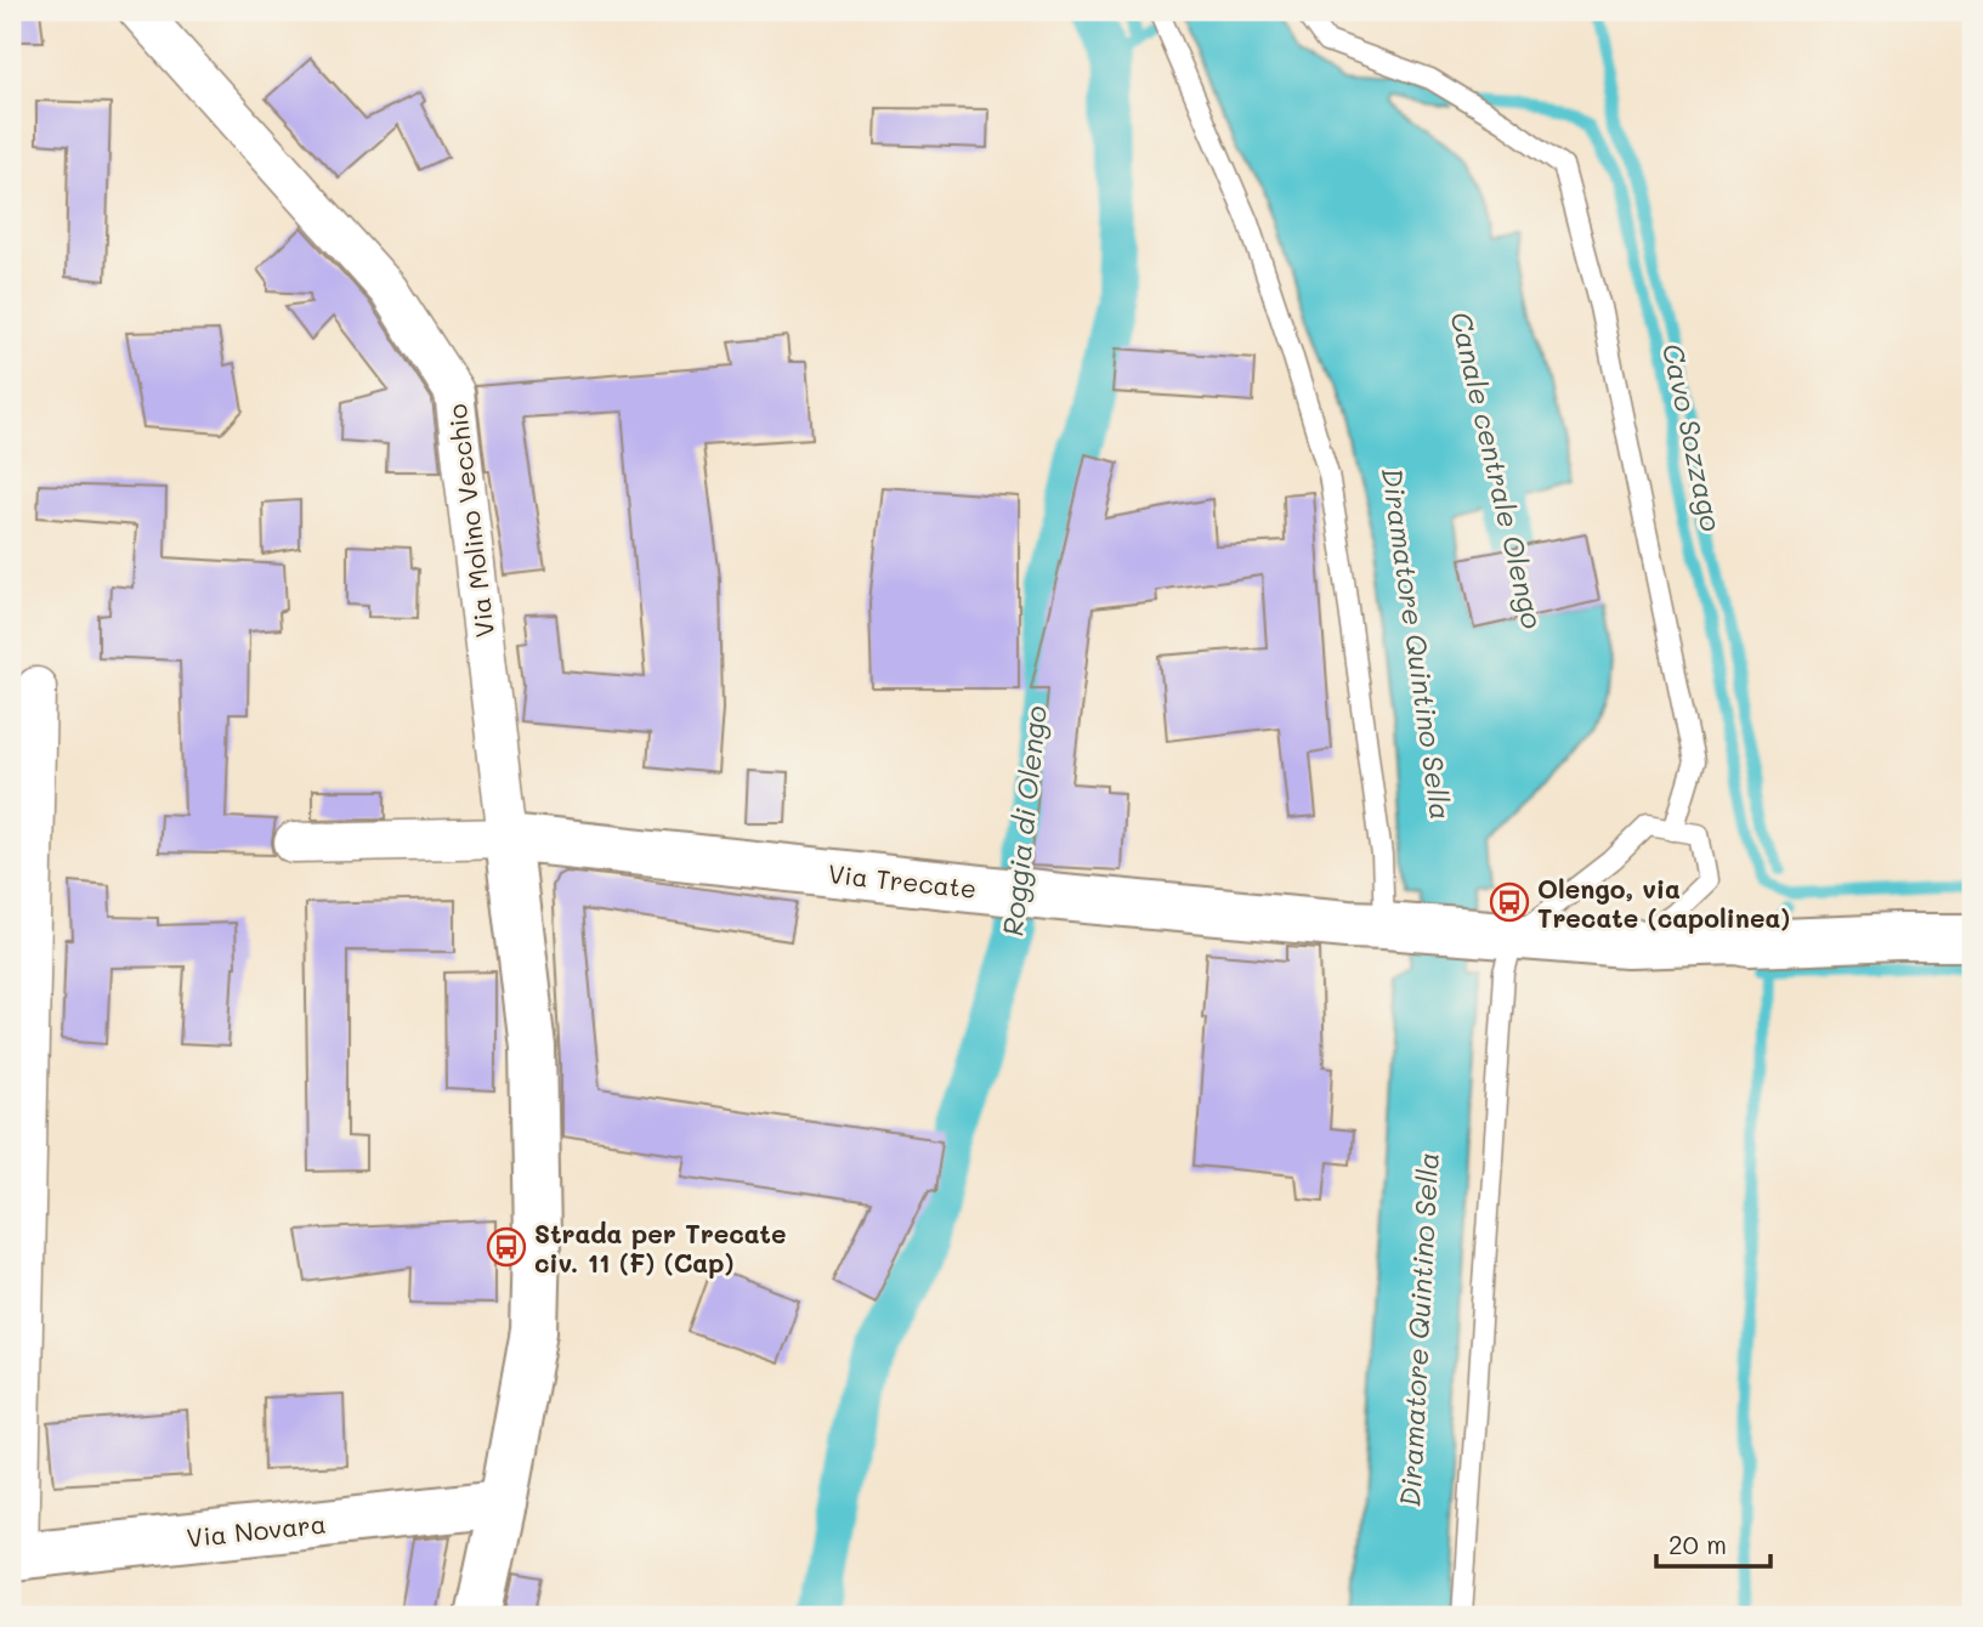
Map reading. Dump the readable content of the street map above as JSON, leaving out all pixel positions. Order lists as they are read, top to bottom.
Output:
{
  "streets": {
    "main road": ["Via Trecate", "Via Novara"],
    "street": ["Via Molino Vecchio"]
  },
  "crossings": [
    ["Via Molino Vecchio", "Via Trecate"]
  ],
  "water": [
    "Cavo Sozzago",
    "Canale centrale Olengo",
    "Diramatore Quintino Sella",
    "Roggia di Olengo"
  ],
  "places": {
    "bus stop": ["Olengo, via Trecate (capolinea)", "Strada per Trecate civ. 11 (F) (Cap)"]
  },
  "scale_bar": "20 m"
}
